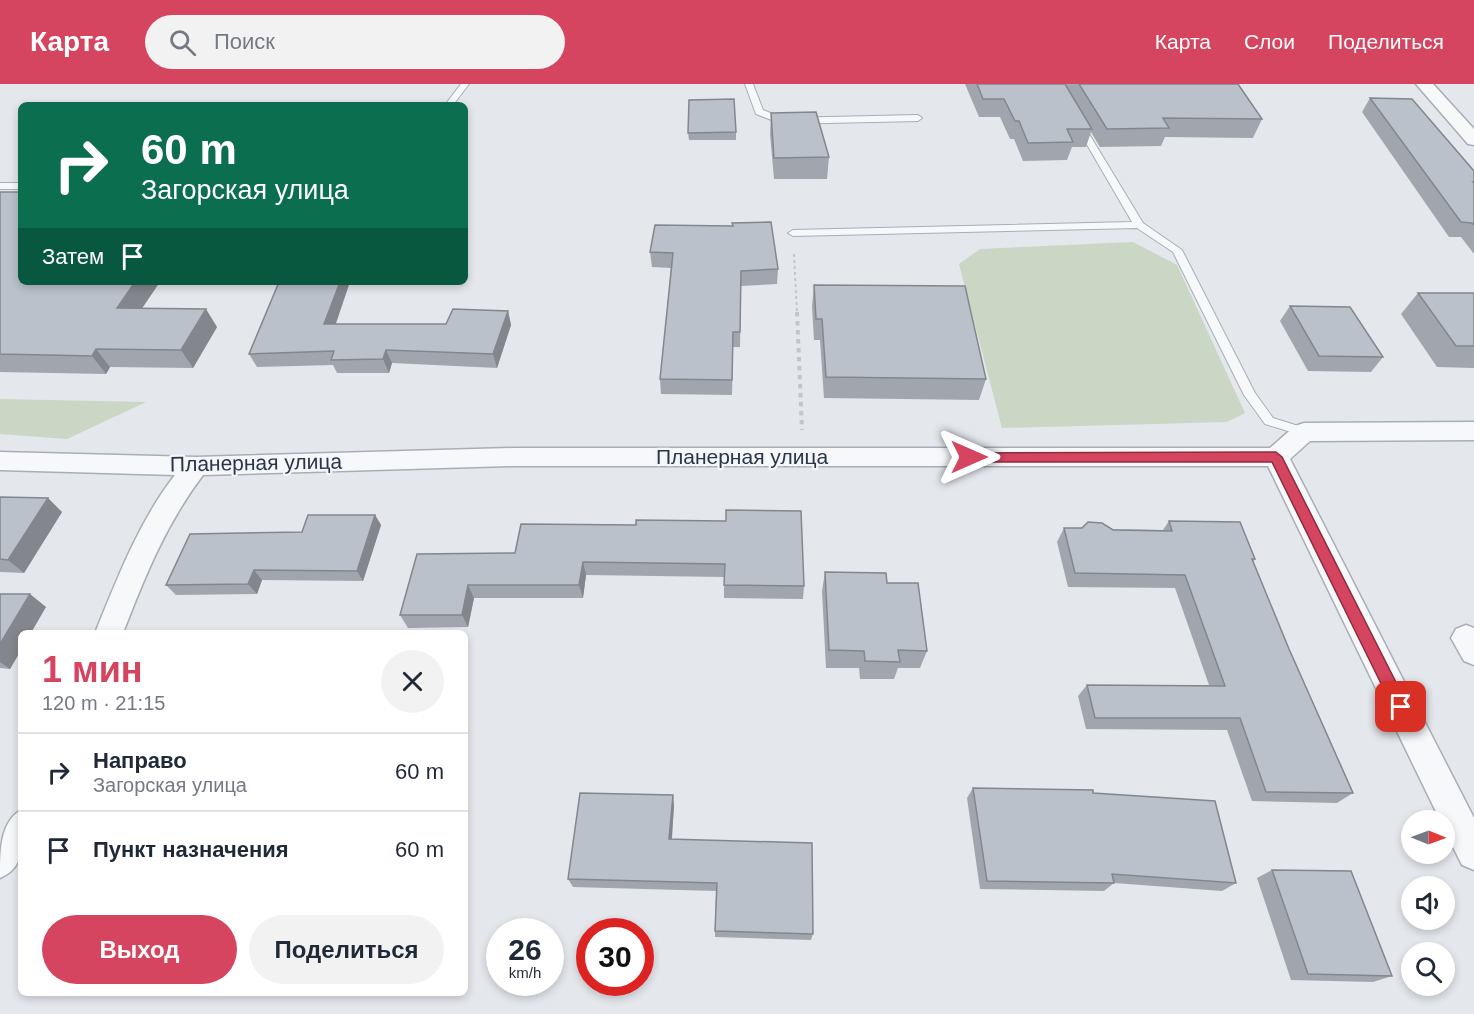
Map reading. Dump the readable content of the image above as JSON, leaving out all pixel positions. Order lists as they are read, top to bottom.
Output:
{
  "streets": {
    "street": ["Планерная улица"]
  },
  "north": "right",
  "page": {
    "header": "Карта",
    "search": "Поиск",
    "nav": ["Карта", "Слои", "Поделиться"],
    "turn": ["60 m", "Загорская улица"],
    "then": "Затем",
    "heading": ["1 мин", "120 m · 21:15"],
    "list": [
      {
        "name": "Направо",
        "note": "Загорская улица",
        "value": "60 m"
      },
      {
        "name": "Пункт назначения",
        "value": "60 m"
      }
    ],
    "buttons": ["Выход", "Поделиться"],
    "speed": "26 km/h",
    "limit": "30"
  }
}
